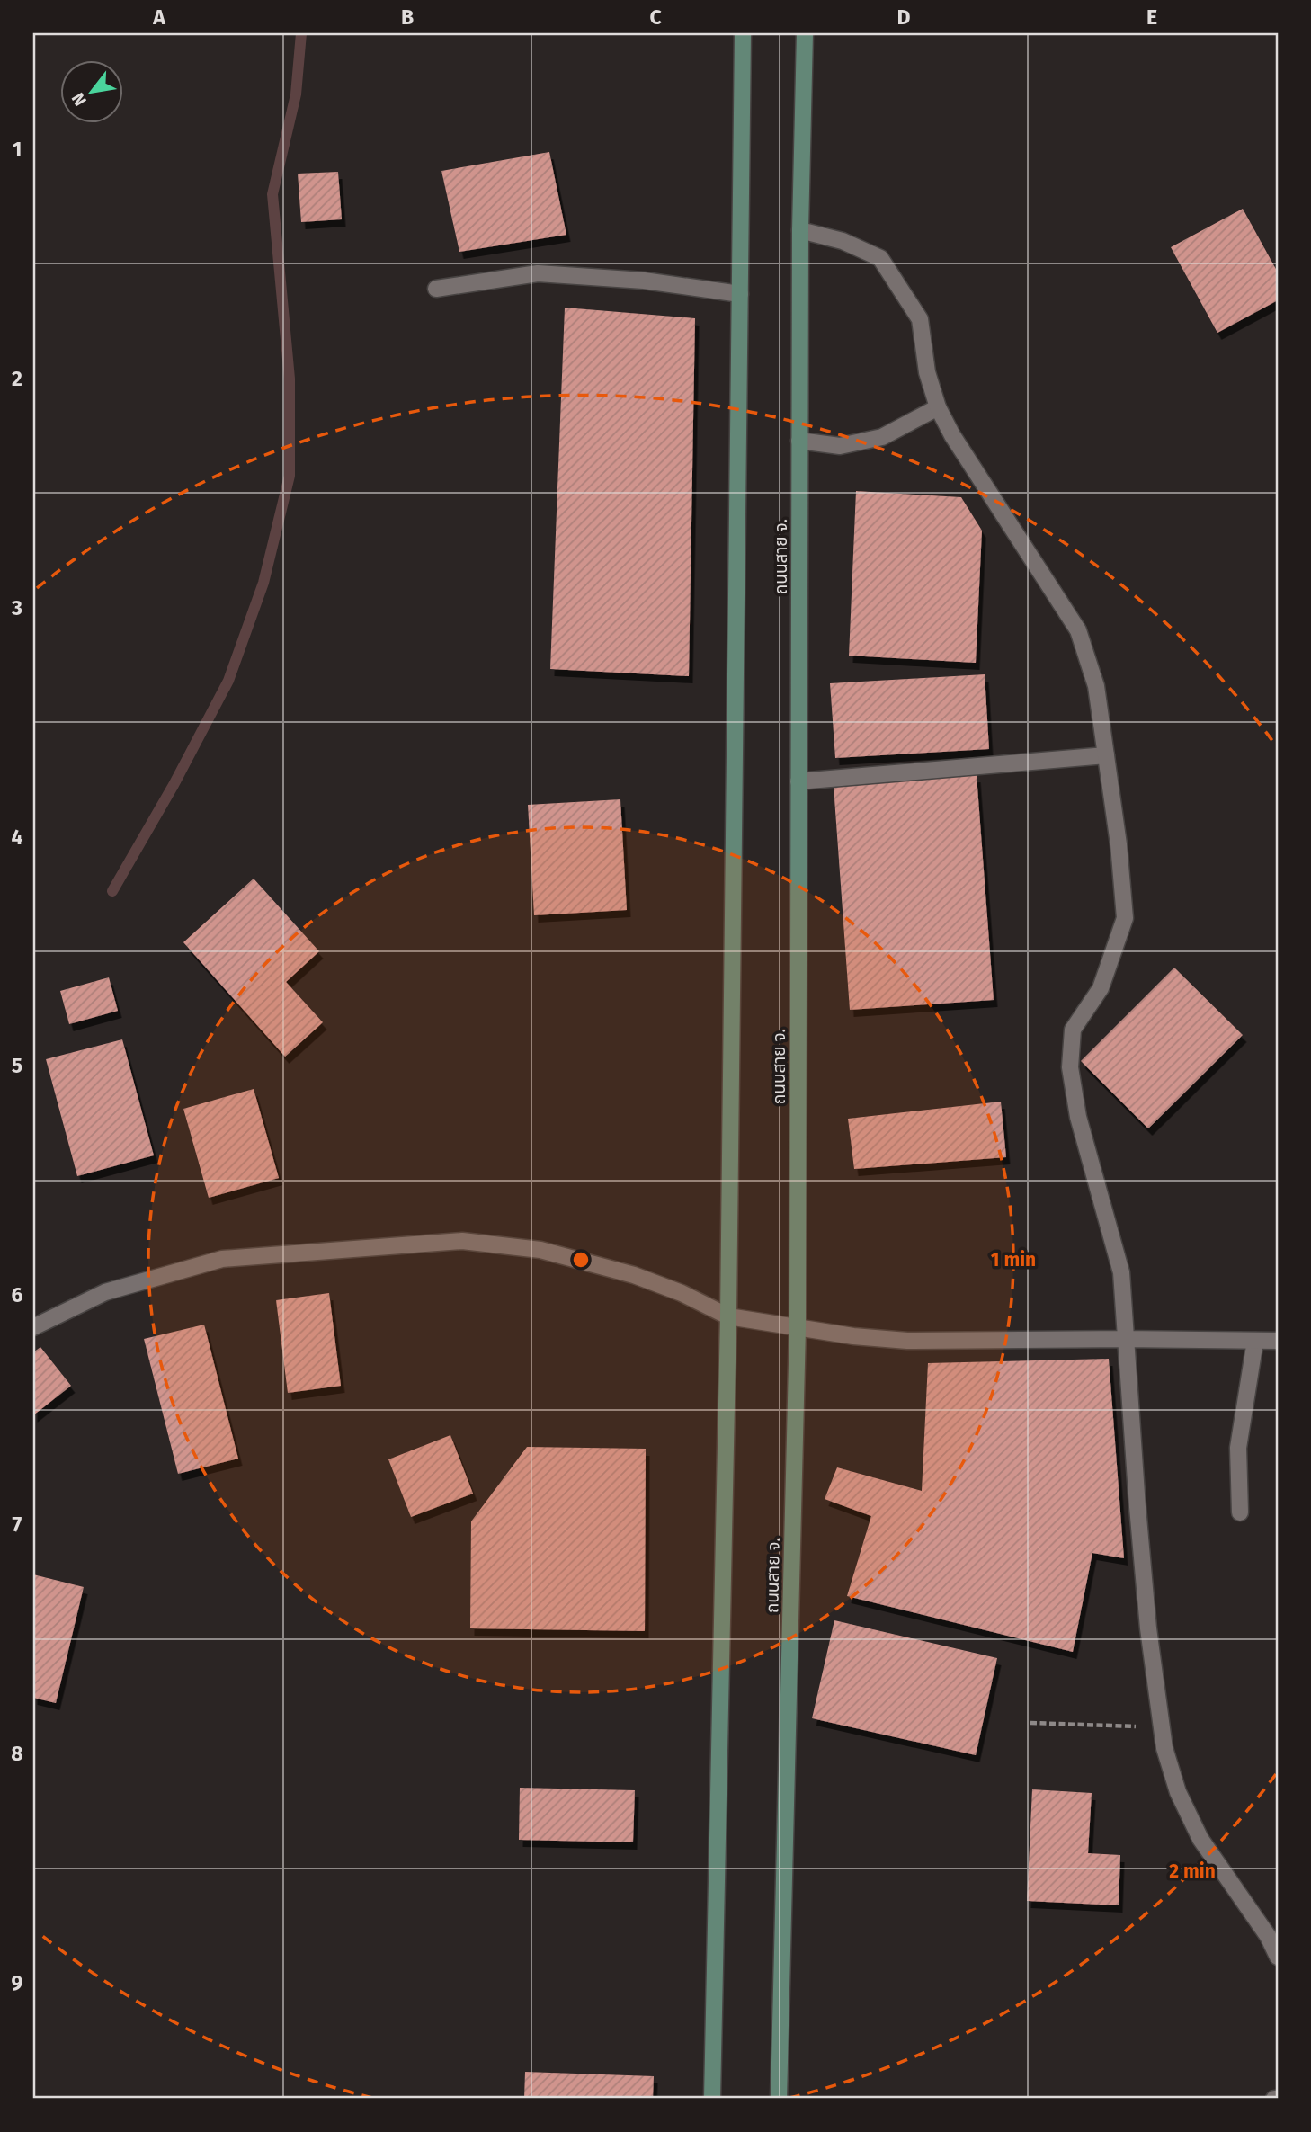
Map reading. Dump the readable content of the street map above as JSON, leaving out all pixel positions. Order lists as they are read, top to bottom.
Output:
{
  "streets": {
    "main road": ["ถนนสาย จ."]
  },
  "north": "bottom left",
  "grid": {
    "columns": [
      "A",
      "B",
      "C",
      "D",
      "E"
    ],
    "rows": [
      "1",
      "2",
      "3",
      "4",
      "5",
      "6",
      "7",
      "8",
      "9"
    ]
  },
  "rings": ["1 min", "2 min"]
}
